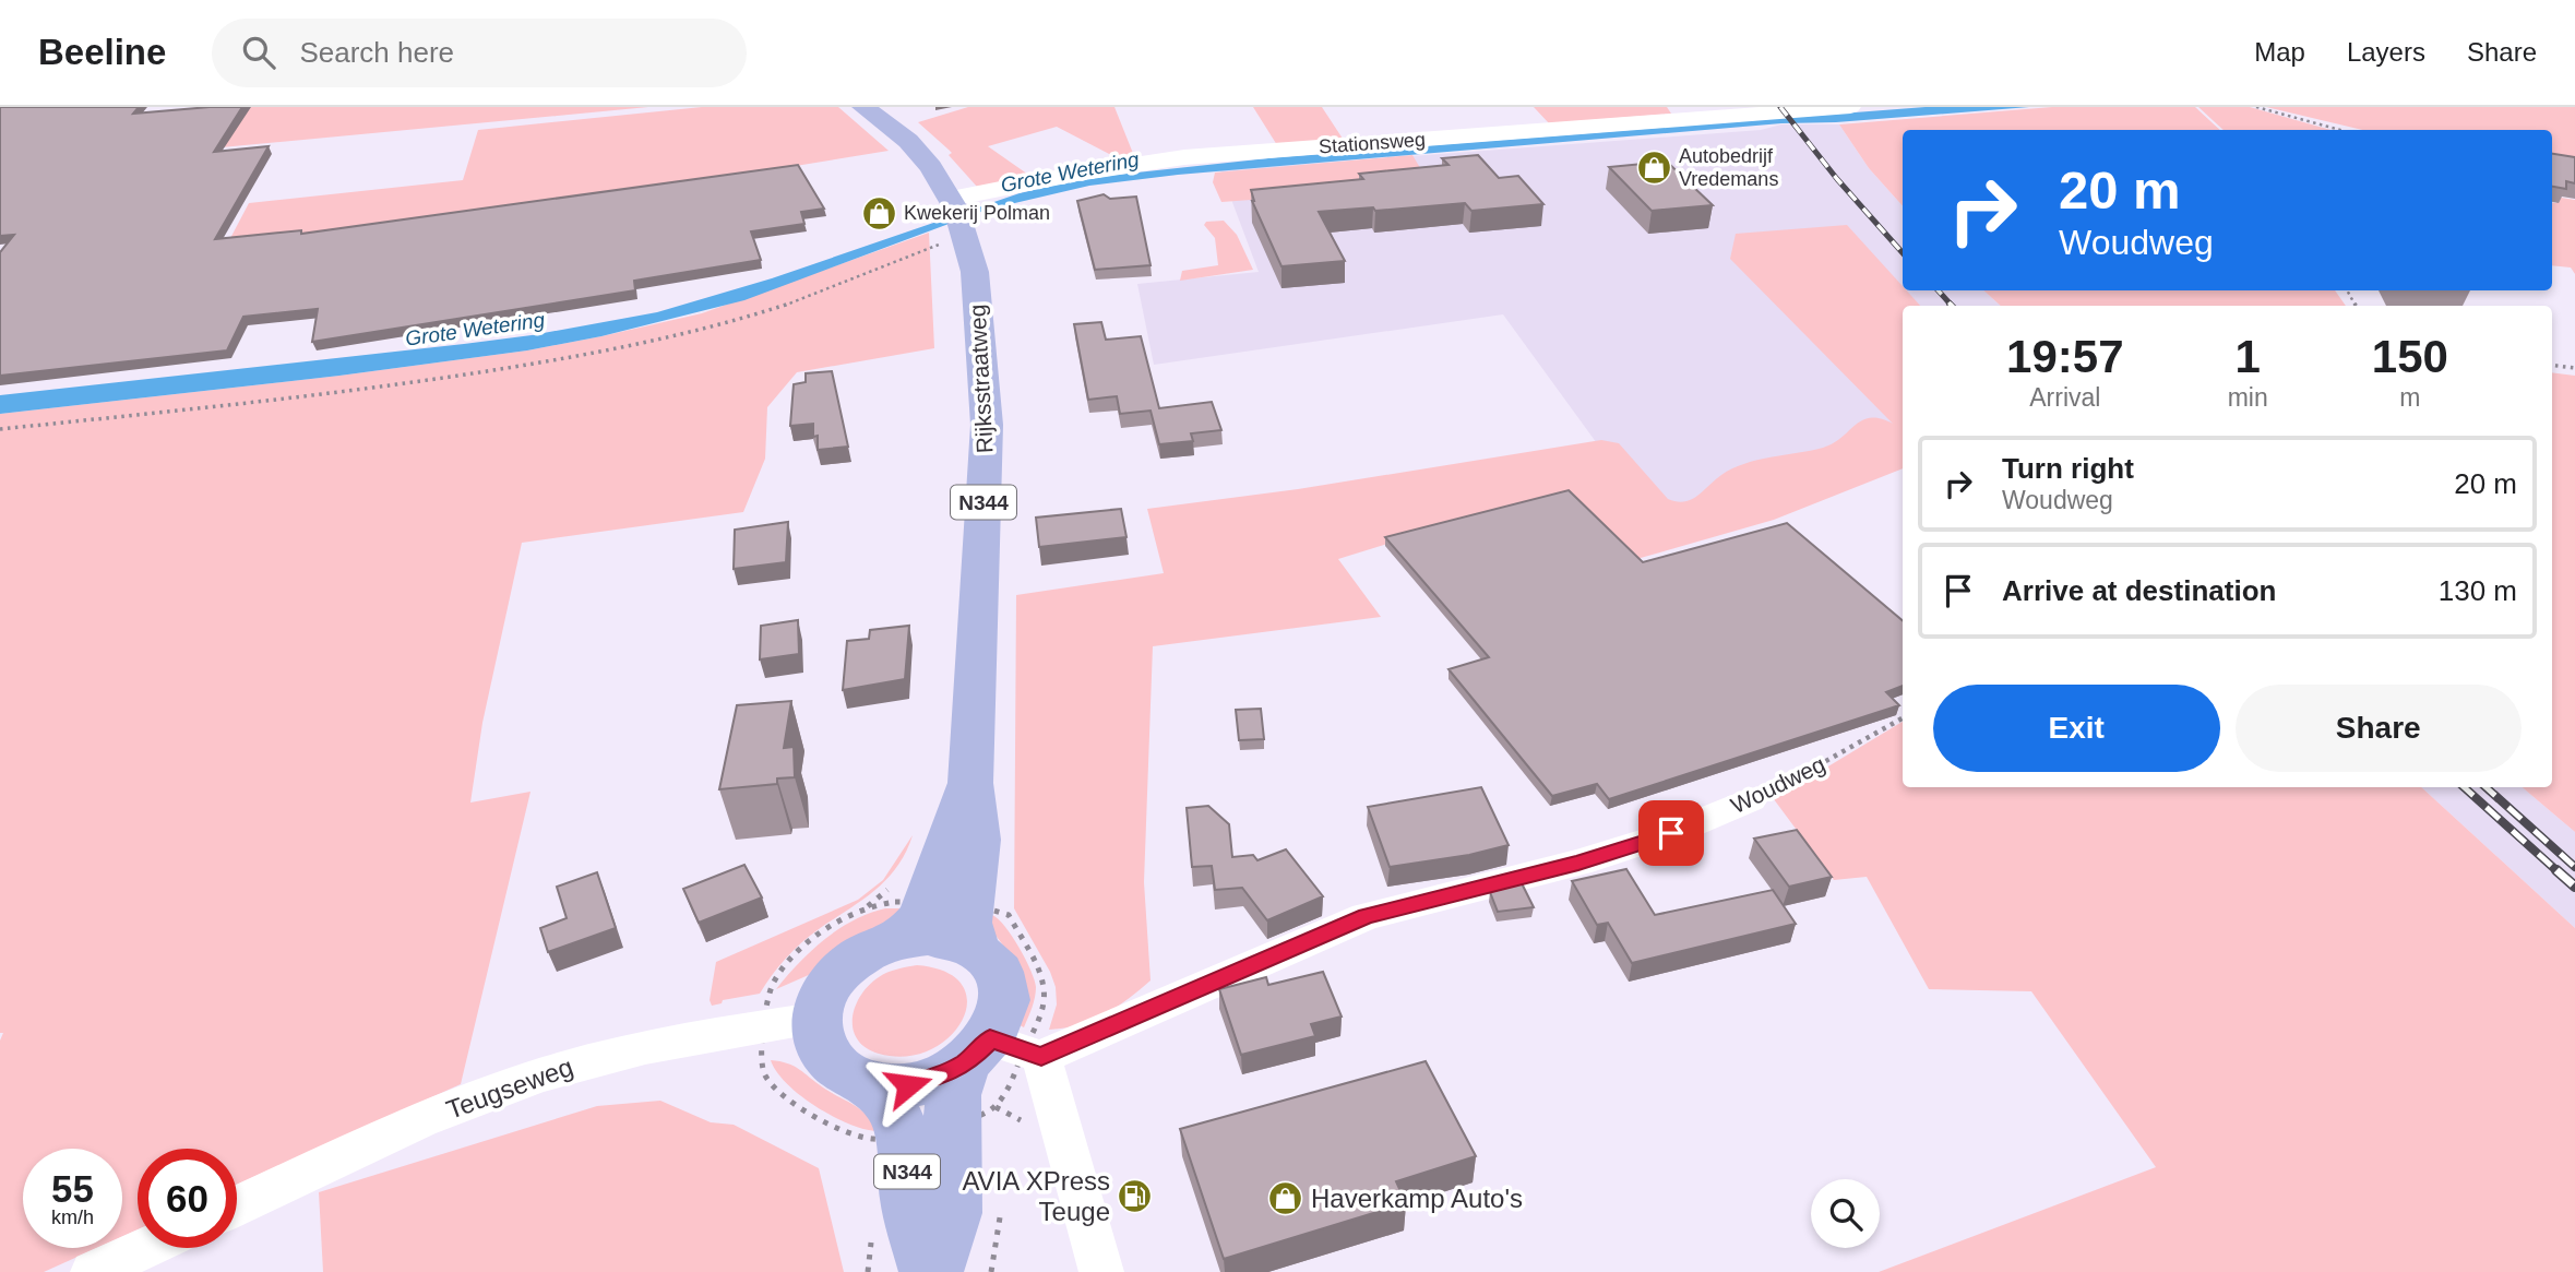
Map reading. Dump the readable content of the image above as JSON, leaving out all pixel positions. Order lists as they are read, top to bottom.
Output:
{
  "streets": {
    "main road": ["Rijksstraatweg", "N344"],
    "street": ["Stationsweg", "Woudweg", "Teugseweg"]
  },
  "crossings": [
    ["Stationsweg", "Rijksstraatweg"],
    ["Rijksstraatweg", "N344"],
    ["N344", "Teugseweg"]
  ],
  "water": ["Grote Wetering"],
  "places": {
    "shop": ["Autobedrijf Vredemans", "Kwekerij Polman", "Haverkamp Auto's"],
    "fuel station": ["AVIA XPress Teuge"]
  },
  "page": {
    "header": "Beeline",
    "search": "Search here",
    "nav": ["Map", "Layers", "Share"],
    "turn": ["20 m", "Woudweg"],
    "eta": [
      "19:57",
      "Arrival",
      "1",
      "min",
      "150",
      "m"
    ],
    "list": [
      {
        "name": "Turn right",
        "note": "Woudweg",
        "value": "20 m"
      },
      {
        "name": "Arrive at destination",
        "value": "130 m"
      }
    ],
    "buttons": ["Exit", "Share"],
    "speed": "55 km/h",
    "limit": "60"
  }
}
